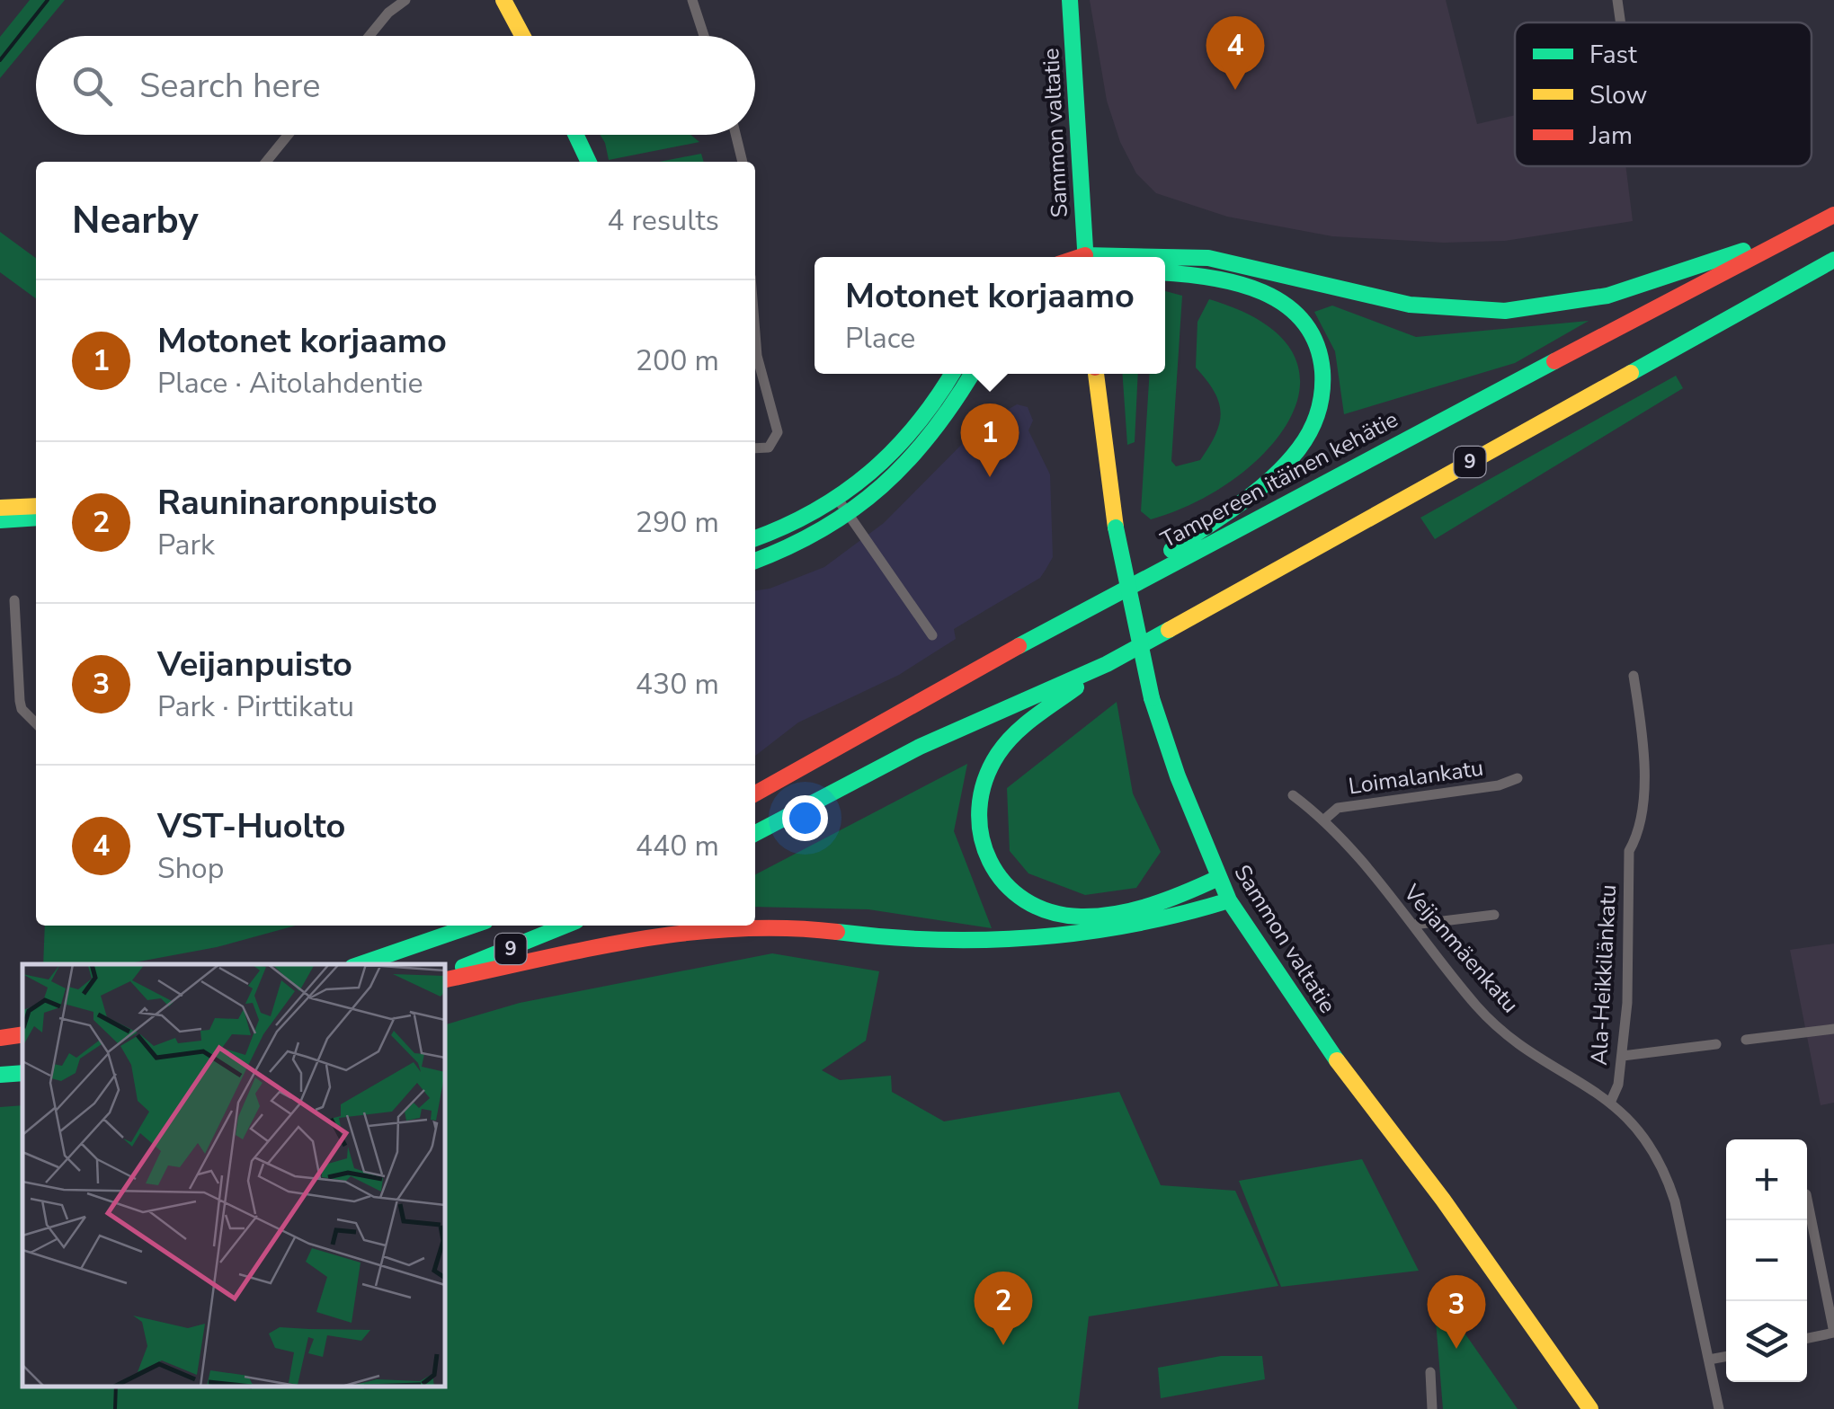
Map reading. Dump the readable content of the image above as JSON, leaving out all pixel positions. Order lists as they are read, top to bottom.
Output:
{
  "streets": {
    "main road": ["Sammon valtatie", "9", "Tampereen itäinen kehätie"],
    "street": ["Loimalankatu", "Veijanmäenkatu", "Ala-Heikkilänkatu"]
  },
  "crossings": [
    ["Loimalankatu", "Veijanmäenkatu"],
    ["Veijanmäenkatu", "Ala-Heikkilänkatu"]
  ],
  "legend": ["Fast", "Slow", "Jam"],
  "page": {
    "pins": [
      "4",
      "1",
      "2",
      "3"
    ],
    "search": "Search here",
    "heading": ["Nearby", "4 results"],
    "popup": ["Motonet korjaamo", "Place"],
    "list": [
      {
        "mark": "1",
        "name": "Motonet korjaamo",
        "note": "Place · Aitolahdentie",
        "value": "200 m"
      },
      {
        "mark": "2",
        "name": "Rauninaronpuisto",
        "note": "Park",
        "value": "290 m"
      },
      {
        "mark": "3",
        "name": "Veijanpuisto",
        "note": "Park · Pirttikatu",
        "value": "430 m"
      },
      {
        "mark": "4",
        "name": "VST-Huolto",
        "note": "Shop",
        "value": "440 m"
      }
    ],
    "map_buttons": ["+", "−"]
  }
}
